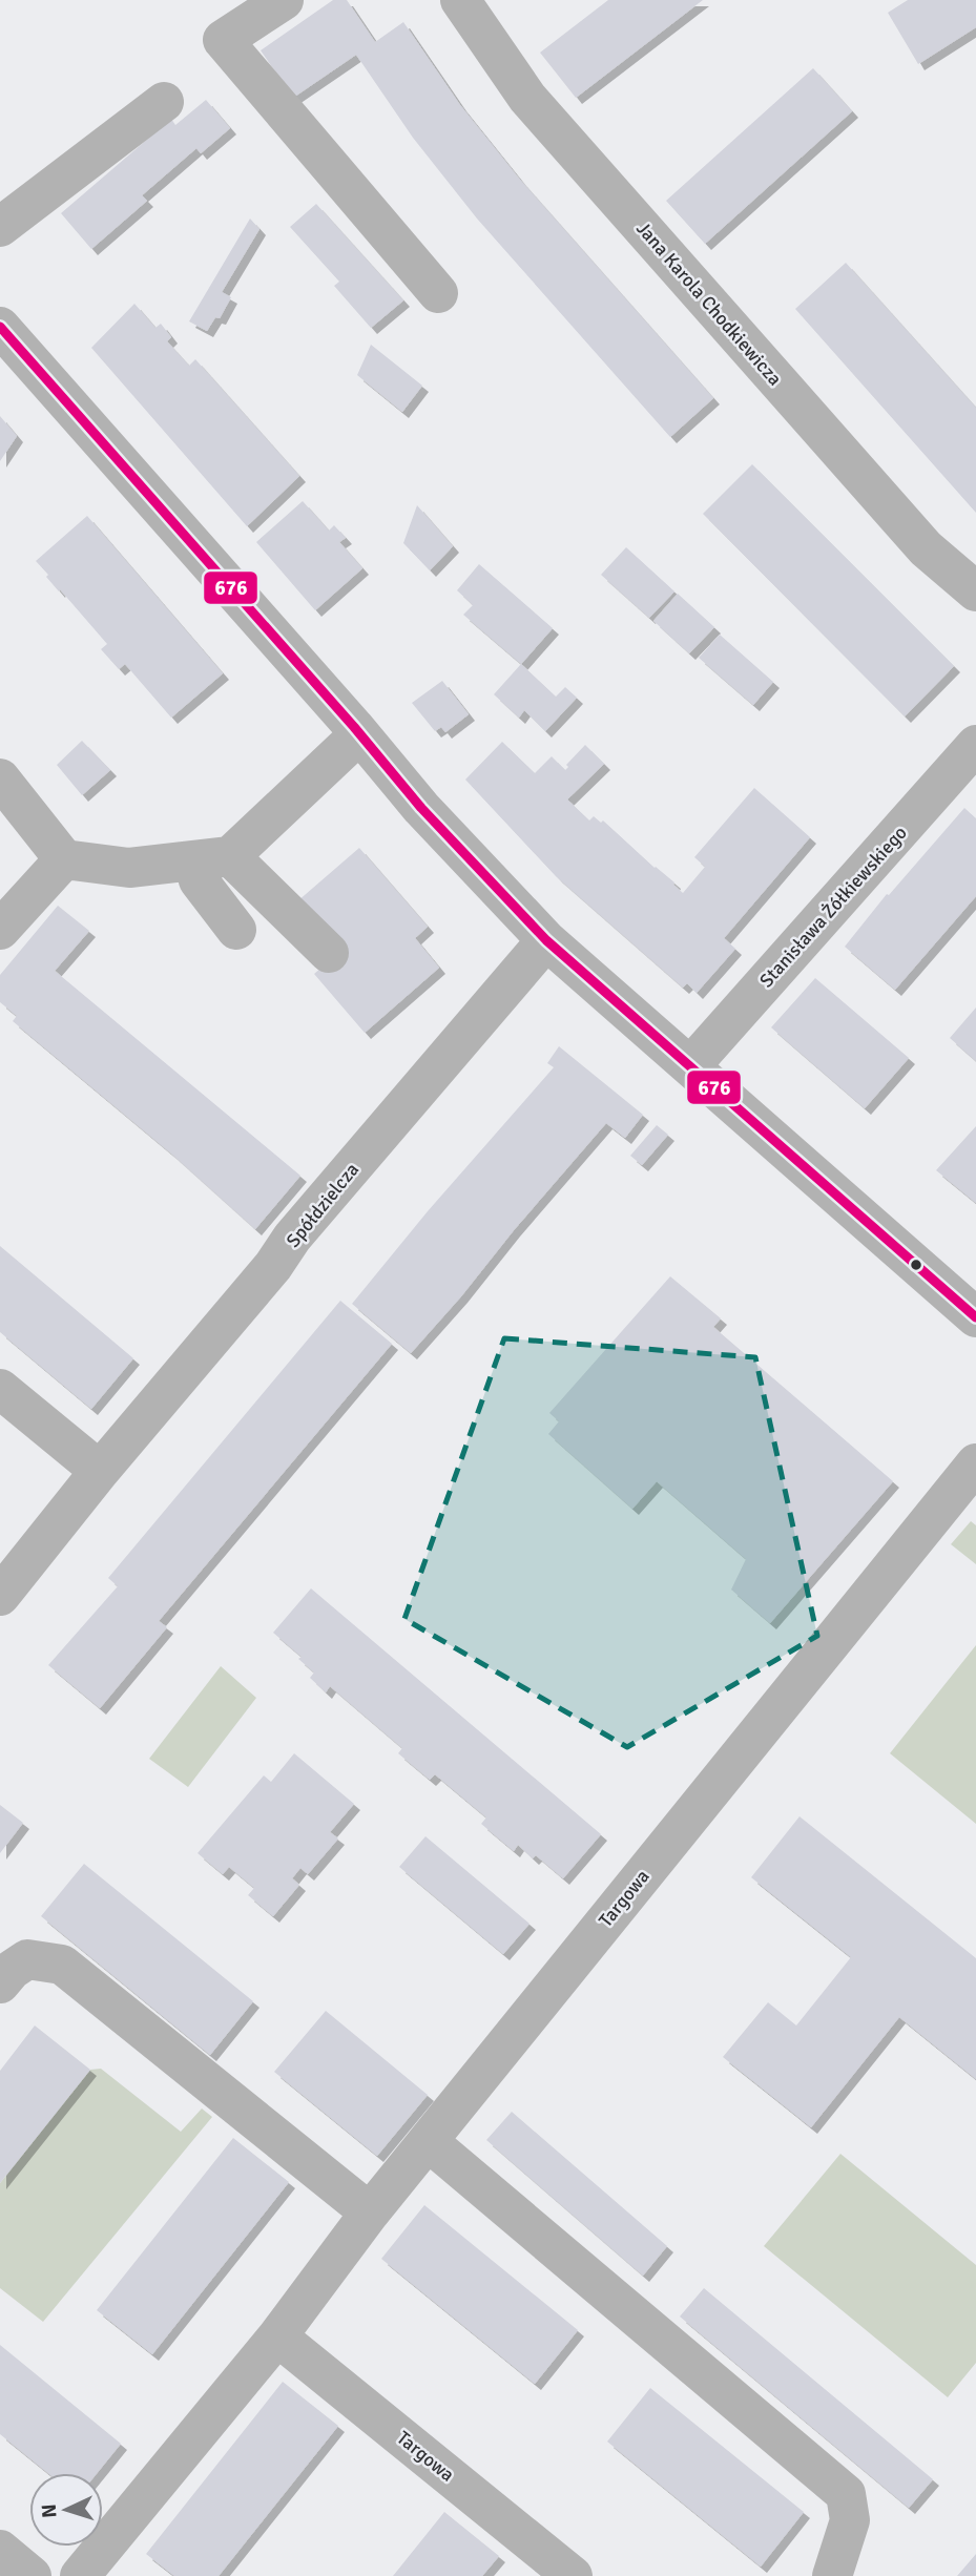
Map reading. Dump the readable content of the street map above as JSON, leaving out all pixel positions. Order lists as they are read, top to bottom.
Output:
{
  "streets": {
    "street": [
      "Jana Karola Chodkiewicza",
      "Stanisława Żółkiewskiego",
      "Spółdzielcza",
      "Targowa"
    ]
  },
  "lines": ["transit line 676"],
  "north": "left"
}
